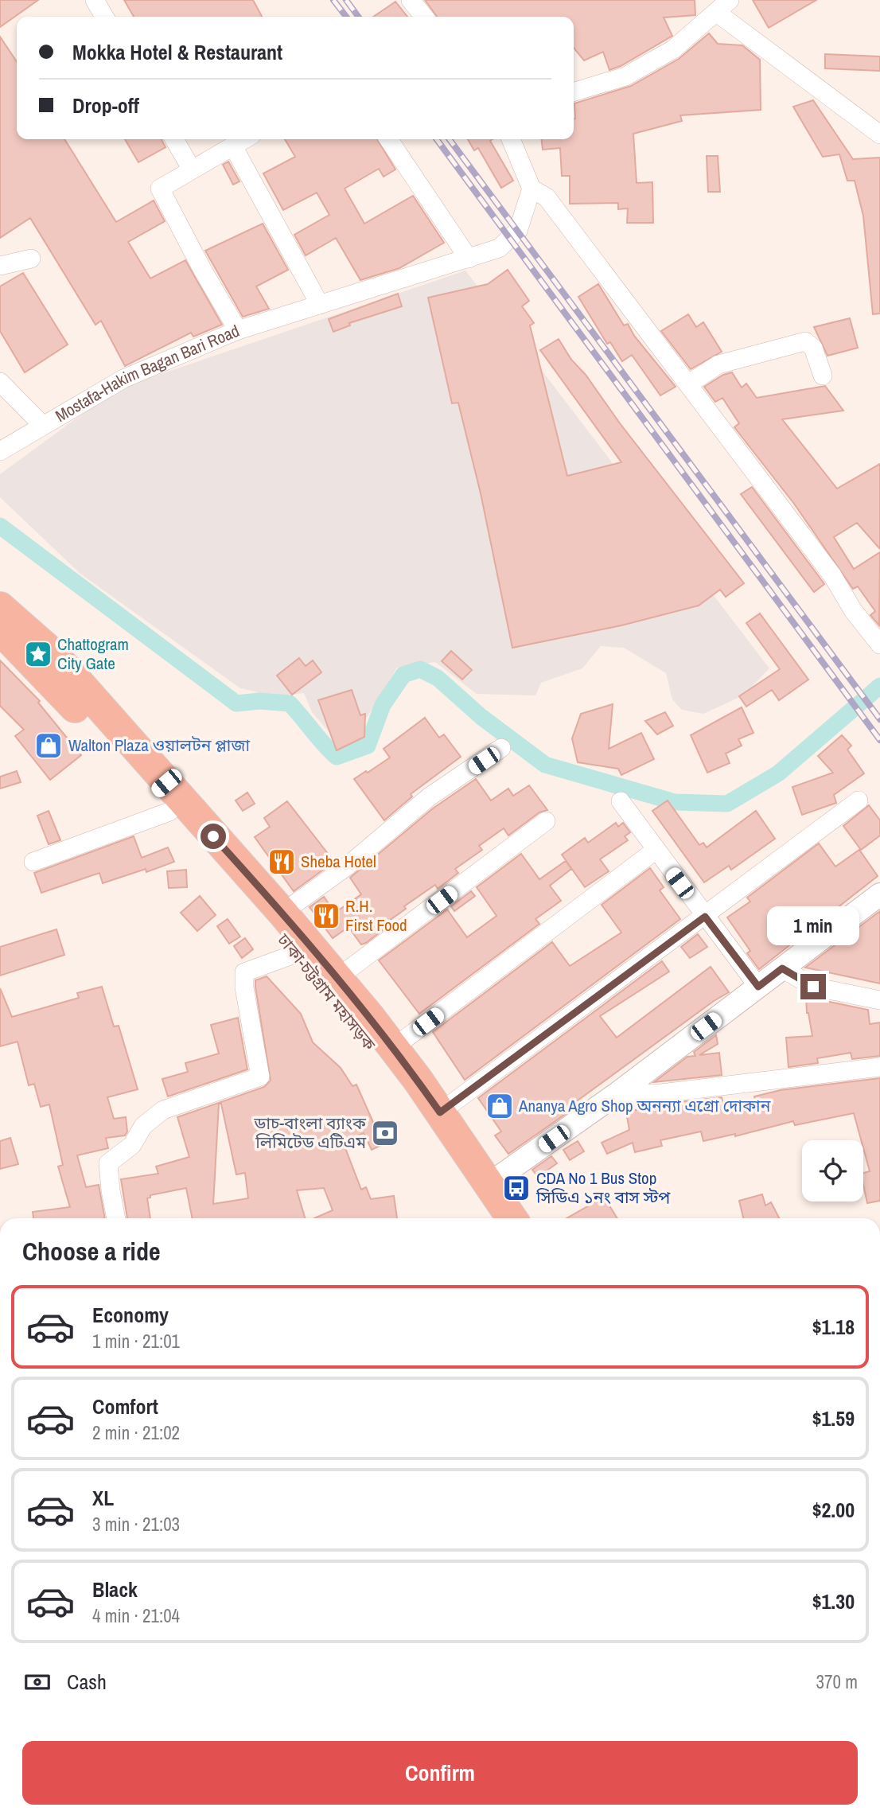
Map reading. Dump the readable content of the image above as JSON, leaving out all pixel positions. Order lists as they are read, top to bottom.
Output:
{
  "streets": {
    "highway": ["ঢাকা-চট্টগ্রাম মহাসড়ক"],
    "street": ["Mostafa-Hakim Bagan Bari Road"]
  },
  "places": {
    "place": ["Chattogram City Gate"],
    "shop": ["Walton Plaza ওয়ালটন প্লাজা", "Ananya Agro Shop অনন্যা এগ্রো দোকান"],
    "restaurant": ["Sheba Hotel", "R.H. First Food"],
    "bank": ["ডাচ-বাংলা ব্যাংক লিমিটেড এটিএম"],
    "bus stop": ["CDA No 1 Bus Stop সিডিএ ১নং বাস স্টপ"]
  },
  "page": {
    "banner": ["Mokka Hotel & Restaurant", "Drop-off"],
    "bubble": "1 min",
    "heading": "Choose a ride",
    "list": [
      {
        "name": "Economy",
        "note": "1 min · 21:01",
        "value": "$1.18"
      },
      {
        "name": "Comfort",
        "note": "2 min · 21:02",
        "value": "$1.59"
      },
      {
        "name": "XL",
        "note": "3 min · 21:03",
        "value": "$2.00"
      },
      {
        "name": "Black",
        "note": "4 min · 21:04",
        "value": "$1.30"
      }
    ],
    "pay": ["Cash", "370 m"],
    "buttons": "Confirm"
  }
}
